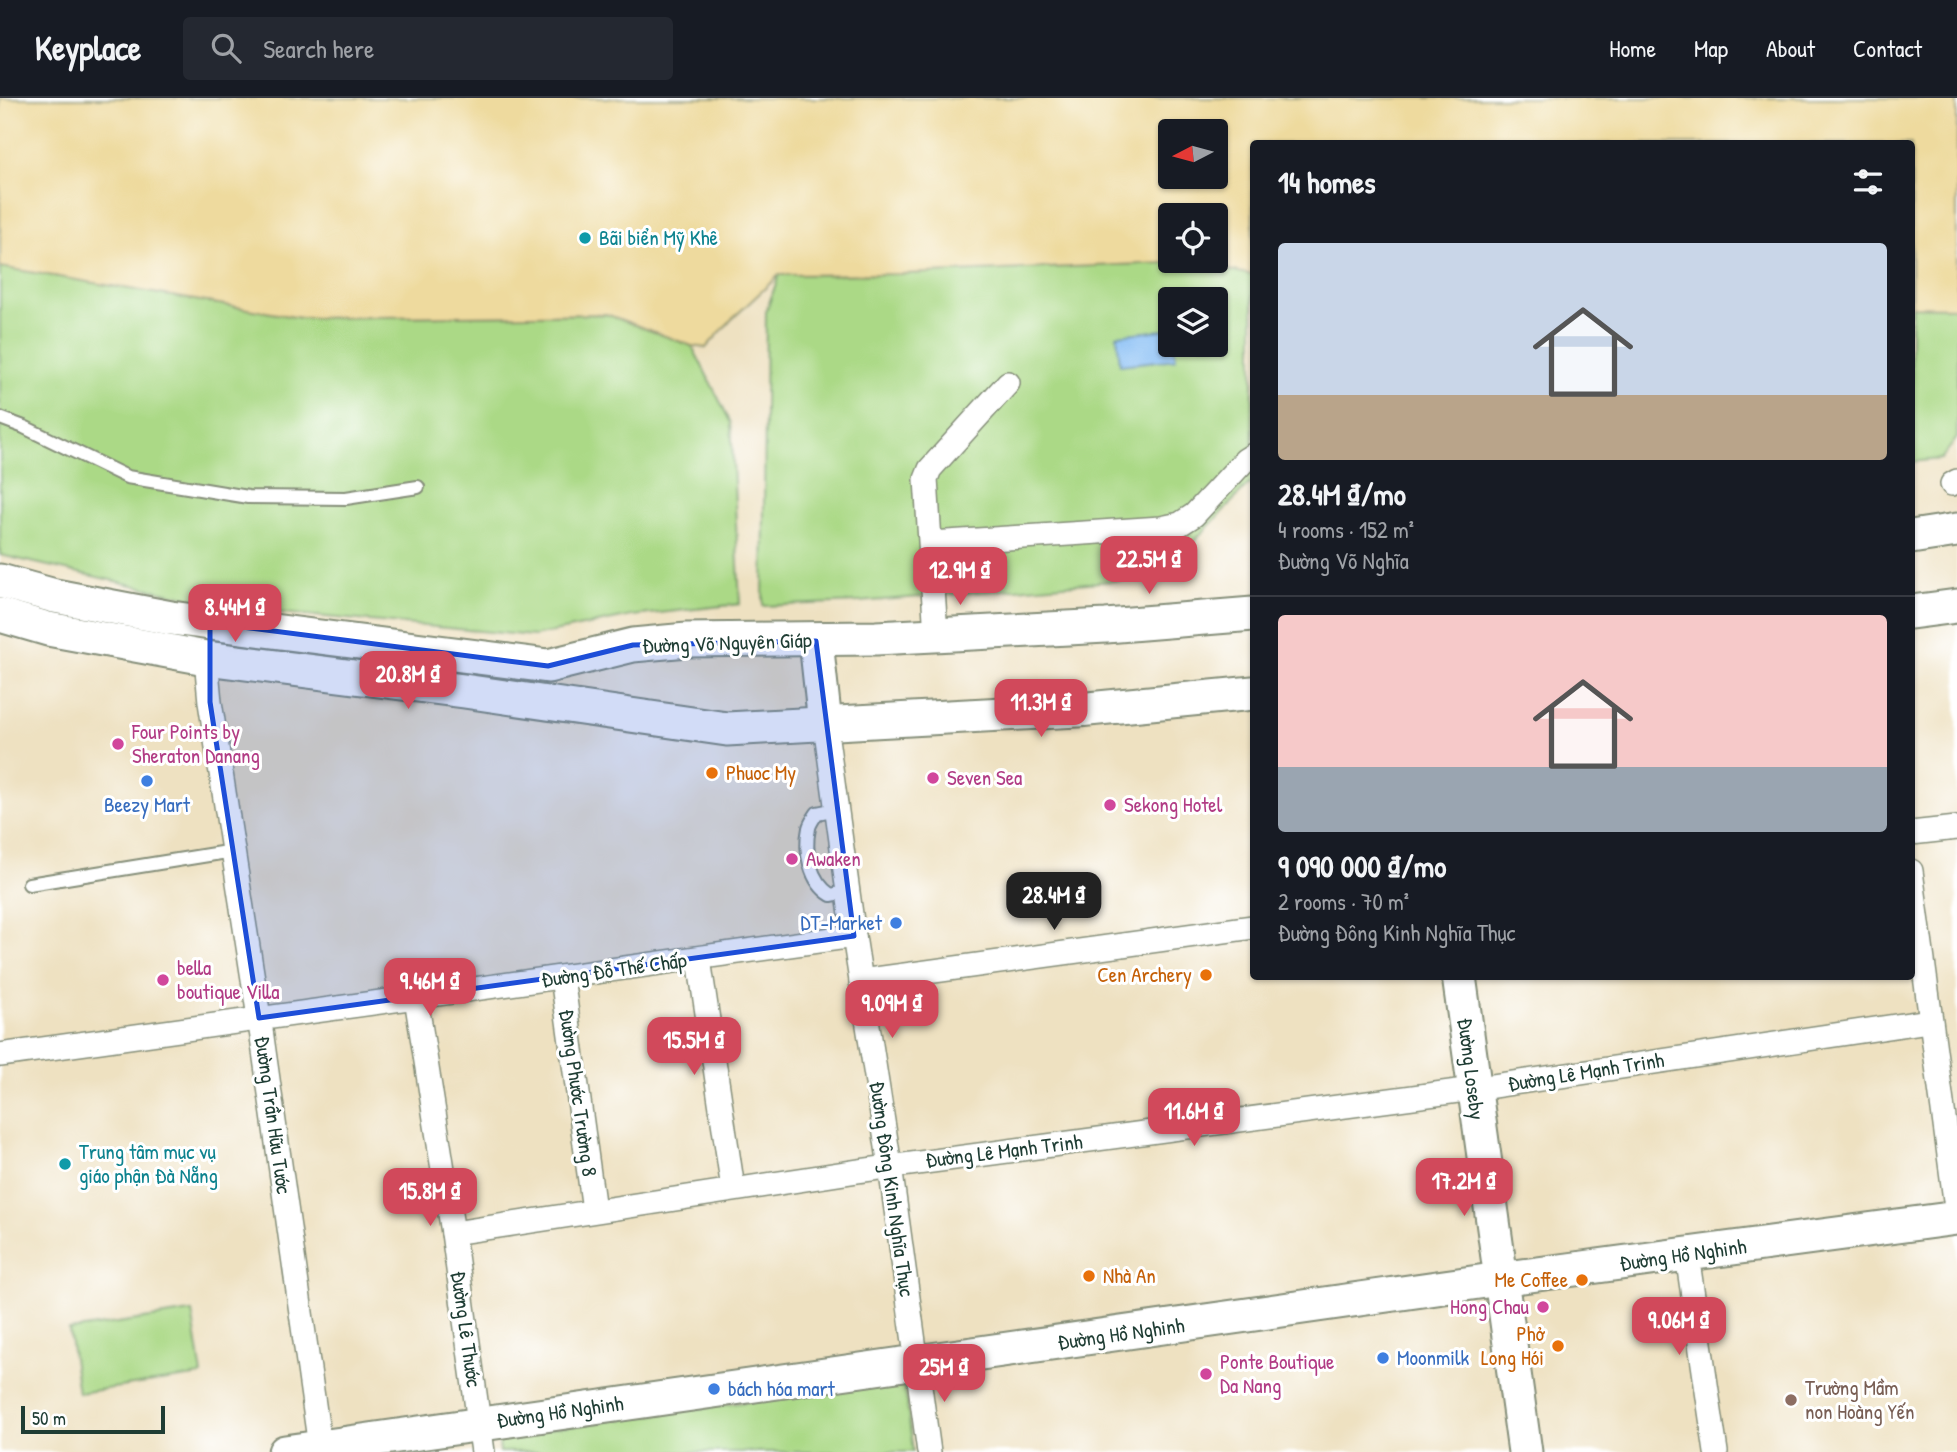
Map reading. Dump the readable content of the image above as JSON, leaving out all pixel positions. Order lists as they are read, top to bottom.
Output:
{
  "streets": {
    "main road": ["Đường Võ Nguyên Giáp", "Đường Loseby", "Đường Hồ Nghinh"],
    "street": [
      "Đường Đỗ Thế Chấp",
      "Đường Lê Mạnh Trinh",
      "Đường Phước Trường 8",
      "Đường Trần Hữu Tước",
      "Đường Đông Kinh Nghĩa Thục",
      "Đường Lê Thước"
    ]
  },
  "crossings": [
    ["Đường Đỗ Thế Chấp", "Đường Phước Trường 8"],
    ["Đường Đỗ Thế Chấp", "Đường Trần Hữu Tước"],
    ["Đường Đỗ Thế Chấp", "Đường Đông Kinh Nghĩa Thục"],
    ["Đường Đỗ Thế Chấp", "Đường Lê Thước"],
    ["Đường Loseby", "Đường Lê Mạnh Trinh"],
    ["Đường Loseby", "Đường Hồ Nghinh"],
    ["Đường Lê Mạnh Trinh", "Đường Phước Trường 8"],
    ["Đường Lê Mạnh Trinh", "Đường Đông Kinh Nghĩa Thục"],
    ["Đường Lê Mạnh Trinh", "Đường Lê Thước"],
    ["Đường Trần Hữu Tước", "Đường Hồ Nghinh"],
    ["Đường Đông Kinh Nghĩa Thục", "Đường Hồ Nghinh"],
    ["Đường Hồ Nghinh", "Đường Lê Thước"]
  ],
  "places": [
    "Bãi biển Mỹ Khê",
    "Four Points by Sheraton Danang",
    "Phuoc My",
    "Seven Sea",
    "Beezy Mart",
    "Sekong Hotel",
    "Awaken",
    "DT-Market",
    "Cen Archery",
    "bella boutique Villa",
    "Trung tâm mục vụ giáo phận Đà Nẵng",
    "Nhà An",
    "Me Coffee",
    "Hong Chau",
    "Phở Long Hói",
    "Moonmilk",
    "Ponte Boutique Da Nang",
    "bách hóa mart",
    "Trường Mầm non Hoàng Yến"
  ],
  "scale_bar": "50 m",
  "north": "left",
  "page": {
    "header": "Keyplace",
    "search": "Search here",
    "nav": [
      "Home",
      "Map",
      "About",
      "Contact"
    ],
    "heading": "14 homes",
    "list": [
      {
        "name": "28.4M ₫/mo",
        "note": "4 rooms · 152 m² · Đường Võ Nghĩa"
      },
      {
        "name": "9 090 000 ₫/mo",
        "note": "2 rooms · 70 m² · Đường Đông Kinh Nghĩa Thục"
      }
    ],
    "price": [
      "22.5M ₫",
      "12.9M ₫",
      "8.44M ₫",
      "20.8M ₫",
      "11.3M ₫",
      "28.4M ₫",
      "9.46M ₫",
      "9.09M ₫",
      "15.5M ₫",
      "11.6M ₫",
      "17.2M ₫",
      "15.8M ₫",
      "9.06M ₫",
      "25M ₫"
    ],
    "scale": "50 m"
  }
}
